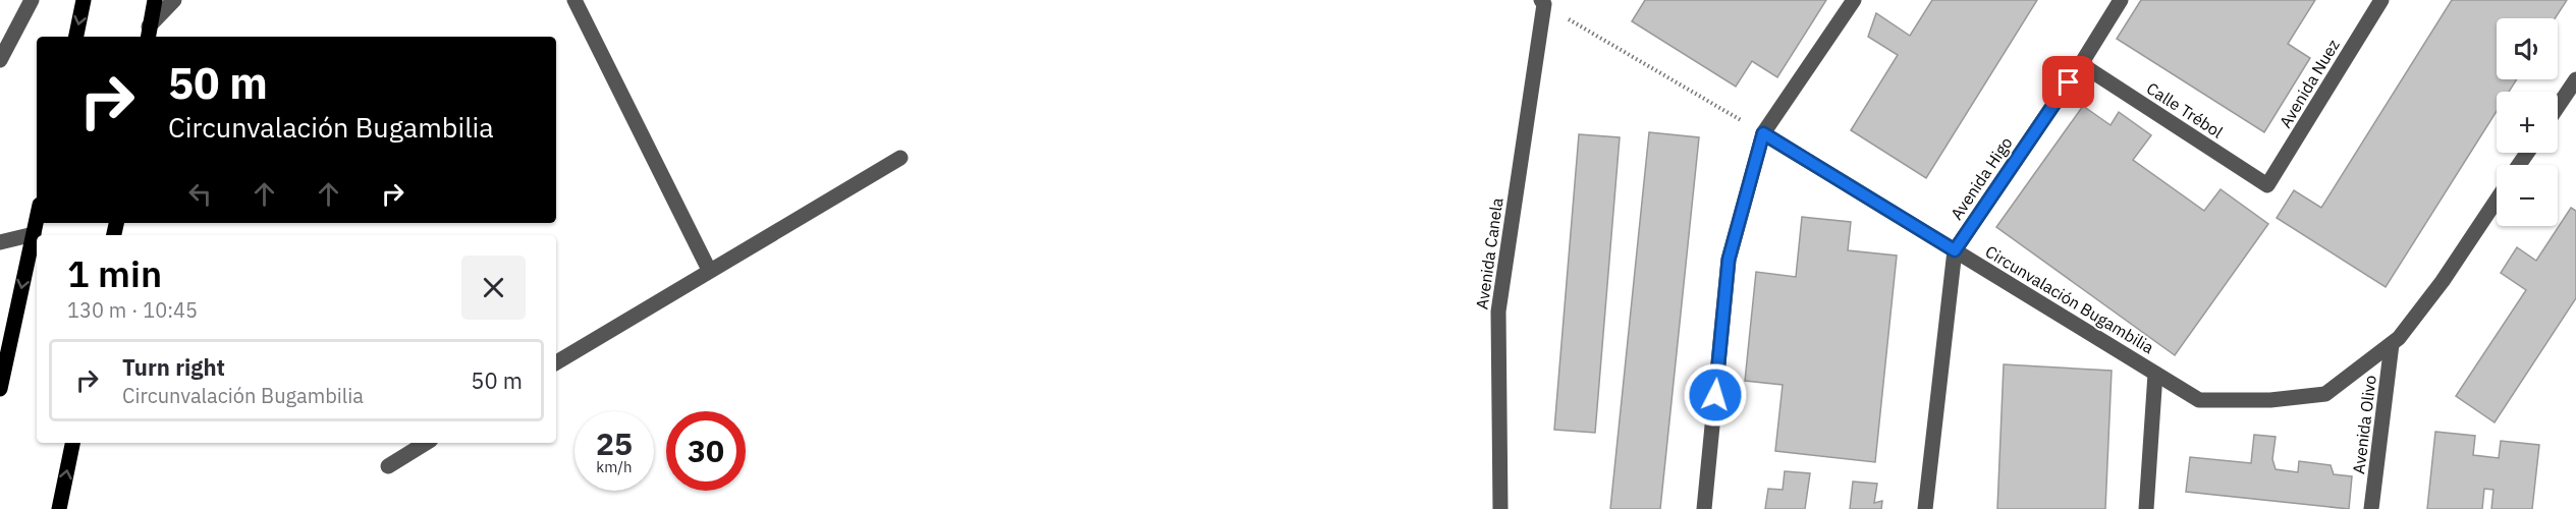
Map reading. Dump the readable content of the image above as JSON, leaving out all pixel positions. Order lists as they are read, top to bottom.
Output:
{
  "streets": {
    "street": [
      "Avenida Nuez",
      "Calle Trébol",
      "Avenida Higo",
      "Avenida Canela",
      "Circunvalación Bugambilia",
      "Avenida Olivo"
    ]
  },
  "crossings": [
    ["Avenida Nuez", "Calle Trébol"],
    ["Calle Trébol", "Avenida Higo"],
    ["Avenida Higo", "Circunvalación Bugambilia"],
    ["Circunvalación Bugambilia", "Avenida Olivo"]
  ],
  "page": {
    "map_buttons": ["+", "−"],
    "turn": ["50 m", "Circunvalación Bugambilia"],
    "heading": ["1 min", "130 m · 10:45"],
    "list": [
      {
        "name": "Turn right",
        "note": "Circunvalación Bugambilia",
        "value": "50 m"
      }
    ],
    "speed": "25 km/h",
    "limit": "30"
  }
}
